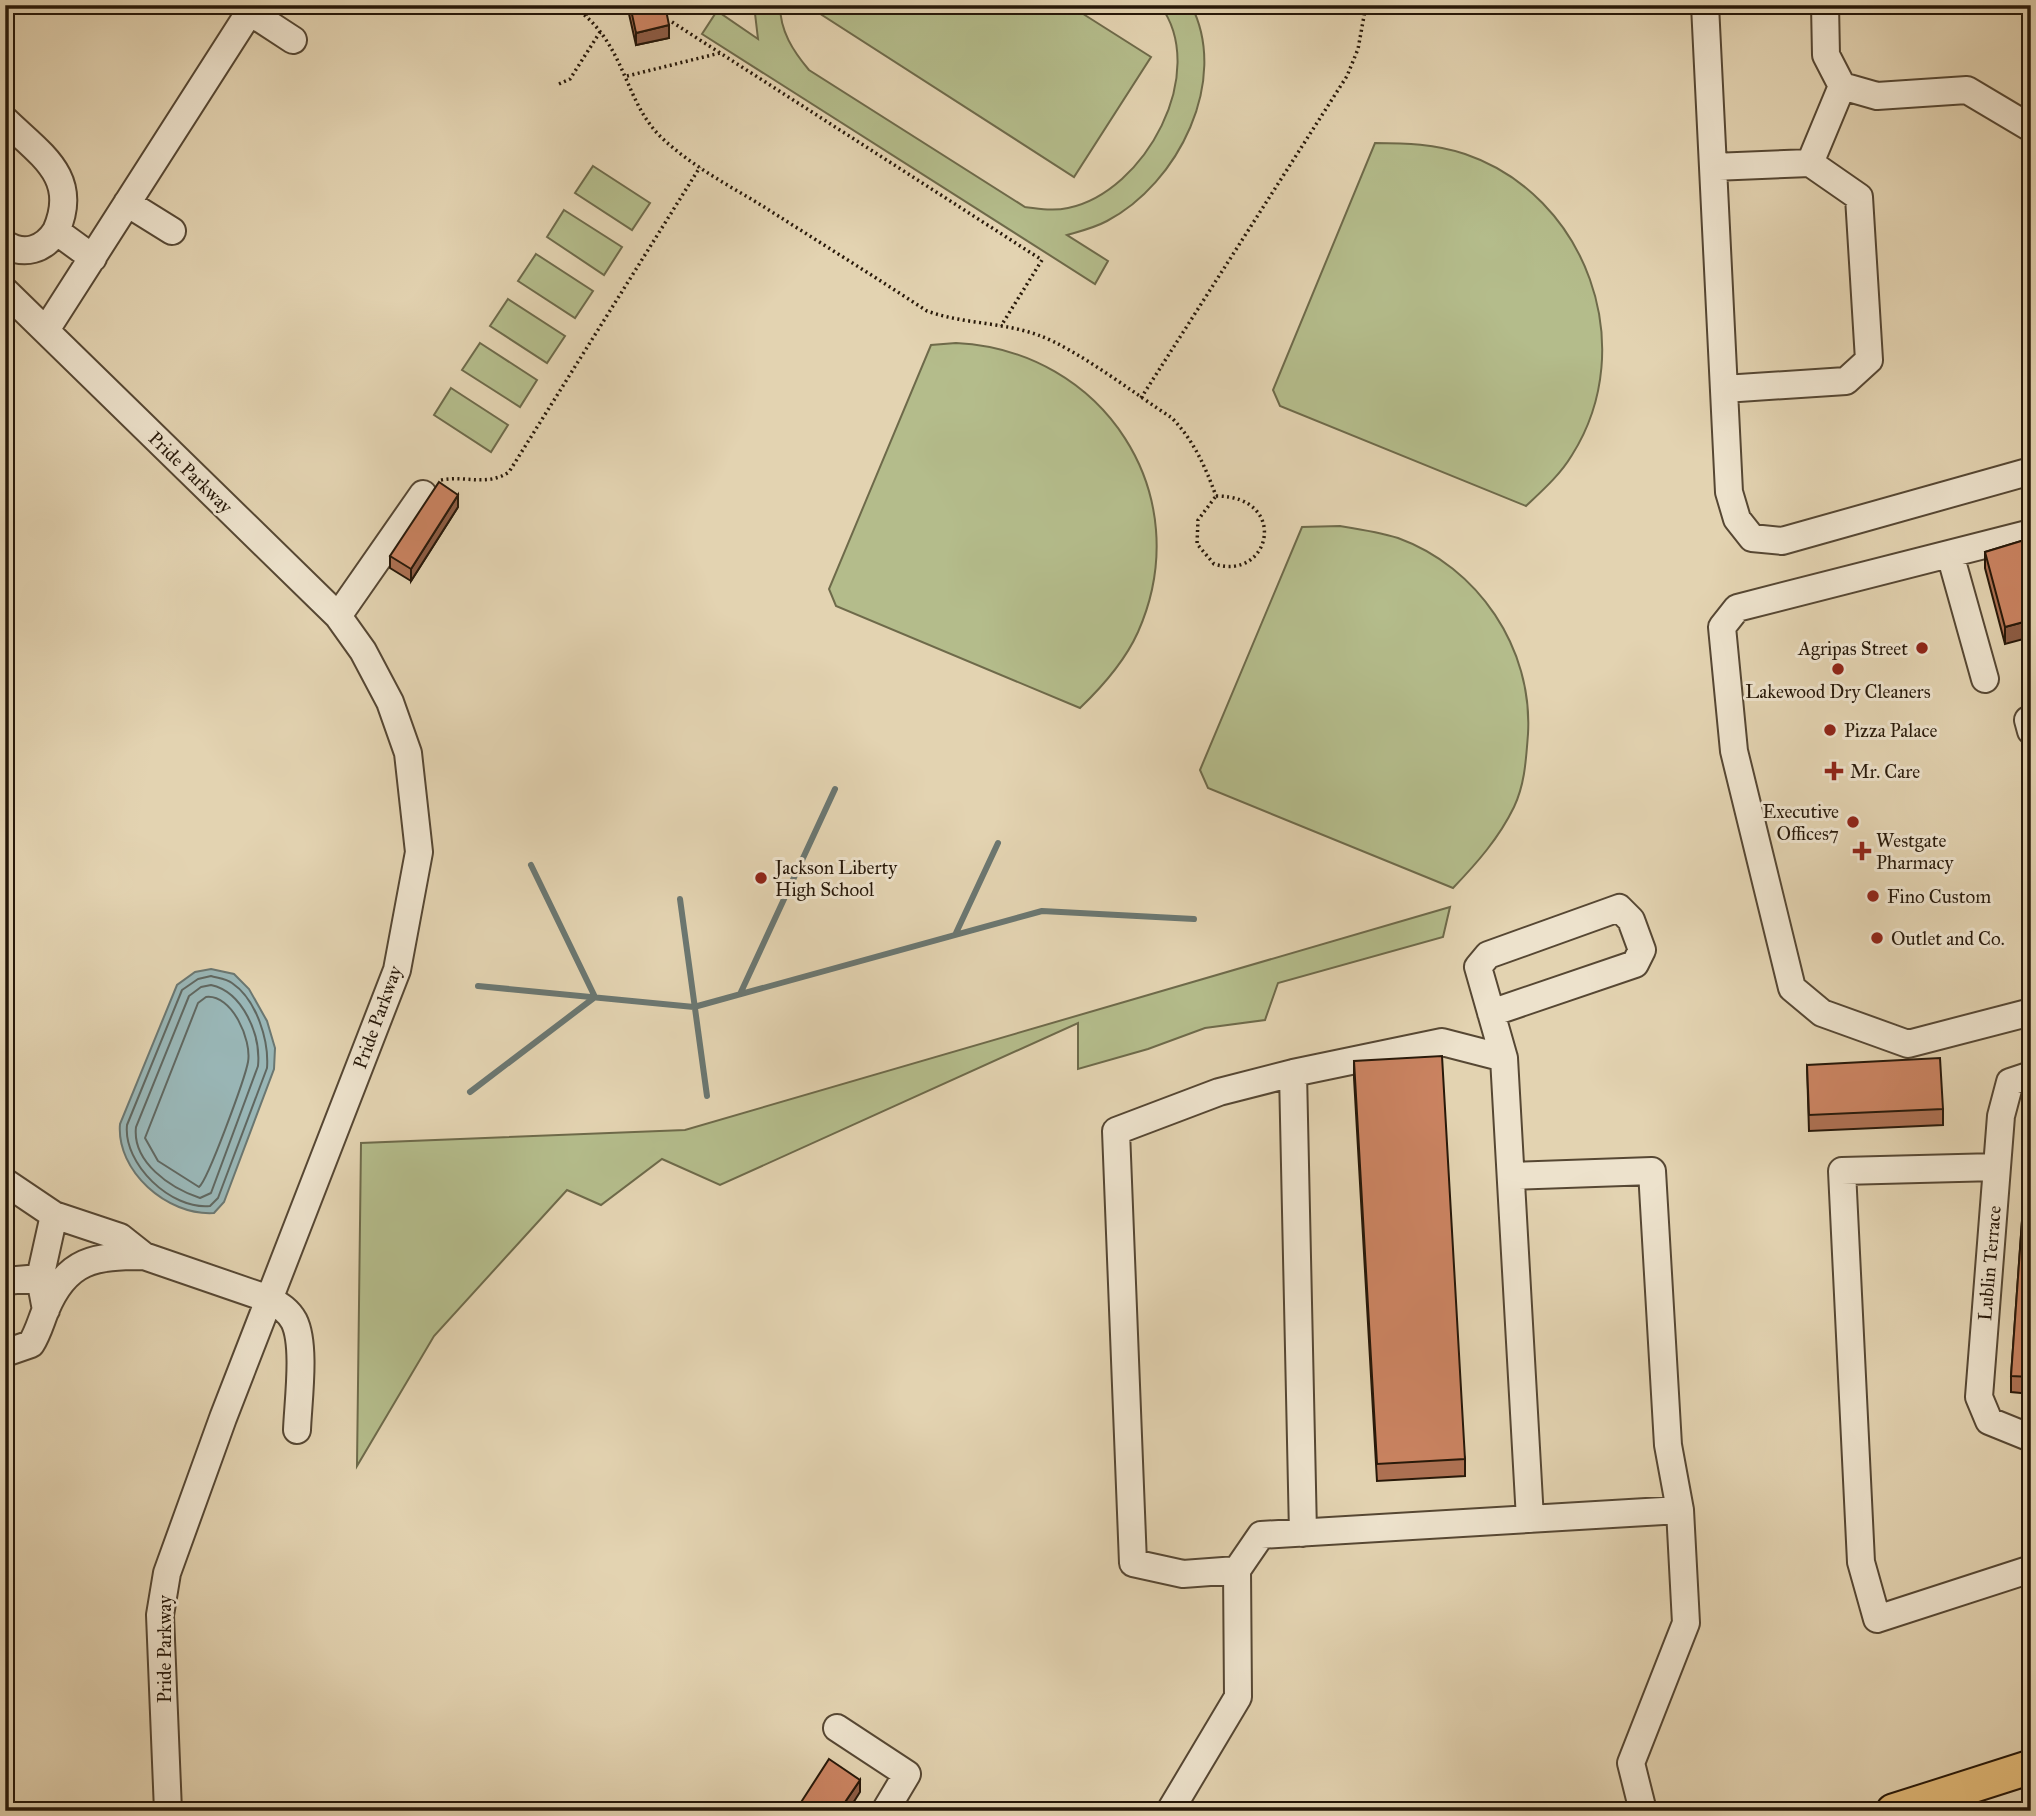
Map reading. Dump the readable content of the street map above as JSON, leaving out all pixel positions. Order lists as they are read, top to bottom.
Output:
{
  "streets": {
    "street": ["Pride Parkway", "Lublin Terrace"]
  },
  "places": {
    "other": [
      "Agripas Street",
      "Lakewood Dry Cleaners",
      "Pizza Palace",
      "Executive Offices7",
      "Jackson Liberty High School",
      "Fino Custom",
      "Outlet and Co."
    ],
    "health": ["Mr. Care", "Westgate Pharmacy"]
  }
}
